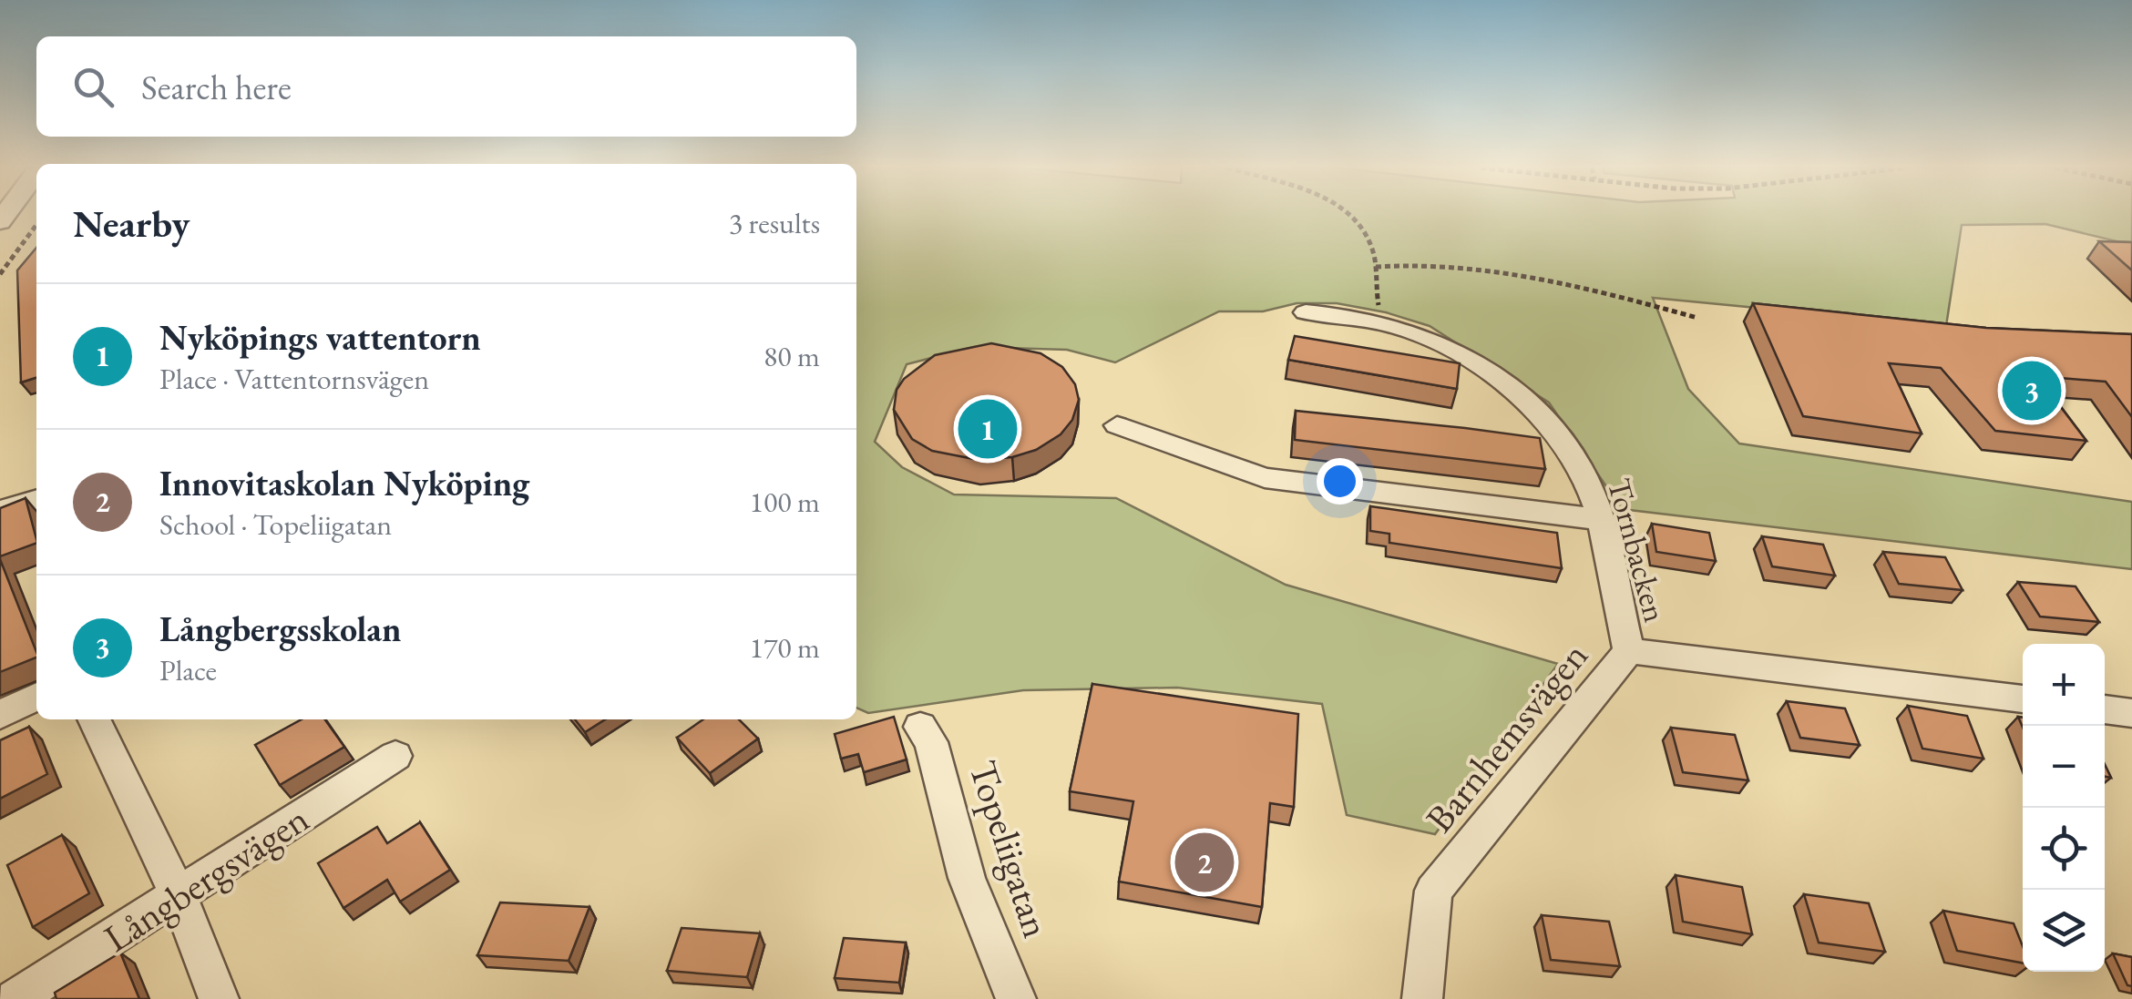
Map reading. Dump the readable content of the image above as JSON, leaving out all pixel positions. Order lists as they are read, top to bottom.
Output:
{
  "streets": {
    "street": [
      "Tornbacken",
      "Barnhemsvägen",
      "Topeliigatan",
      "Långbergsvägen"
    ]
  },
  "crossings": [
    ["Tornbacken", "Barnhemsvägen"]
  ],
  "page": {
    "search": "Search here",
    "heading": ["Nearby", "3 results"],
    "list": [
      {
        "mark": "1",
        "name": "Nyköpings vattentorn",
        "note": "Place · Vattentornsvägen",
        "value": "80 m"
      },
      {
        "mark": "2",
        "name": "Innovitaskolan Nyköping",
        "note": "School · Topeliigatan",
        "value": "100 m"
      },
      {
        "mark": "3",
        "name": "Långbergsskolan",
        "note": "Place",
        "value": "170 m"
      }
    ],
    "pins": ["3", "1", "2"],
    "map_buttons": ["+", "−"]
  }
}
